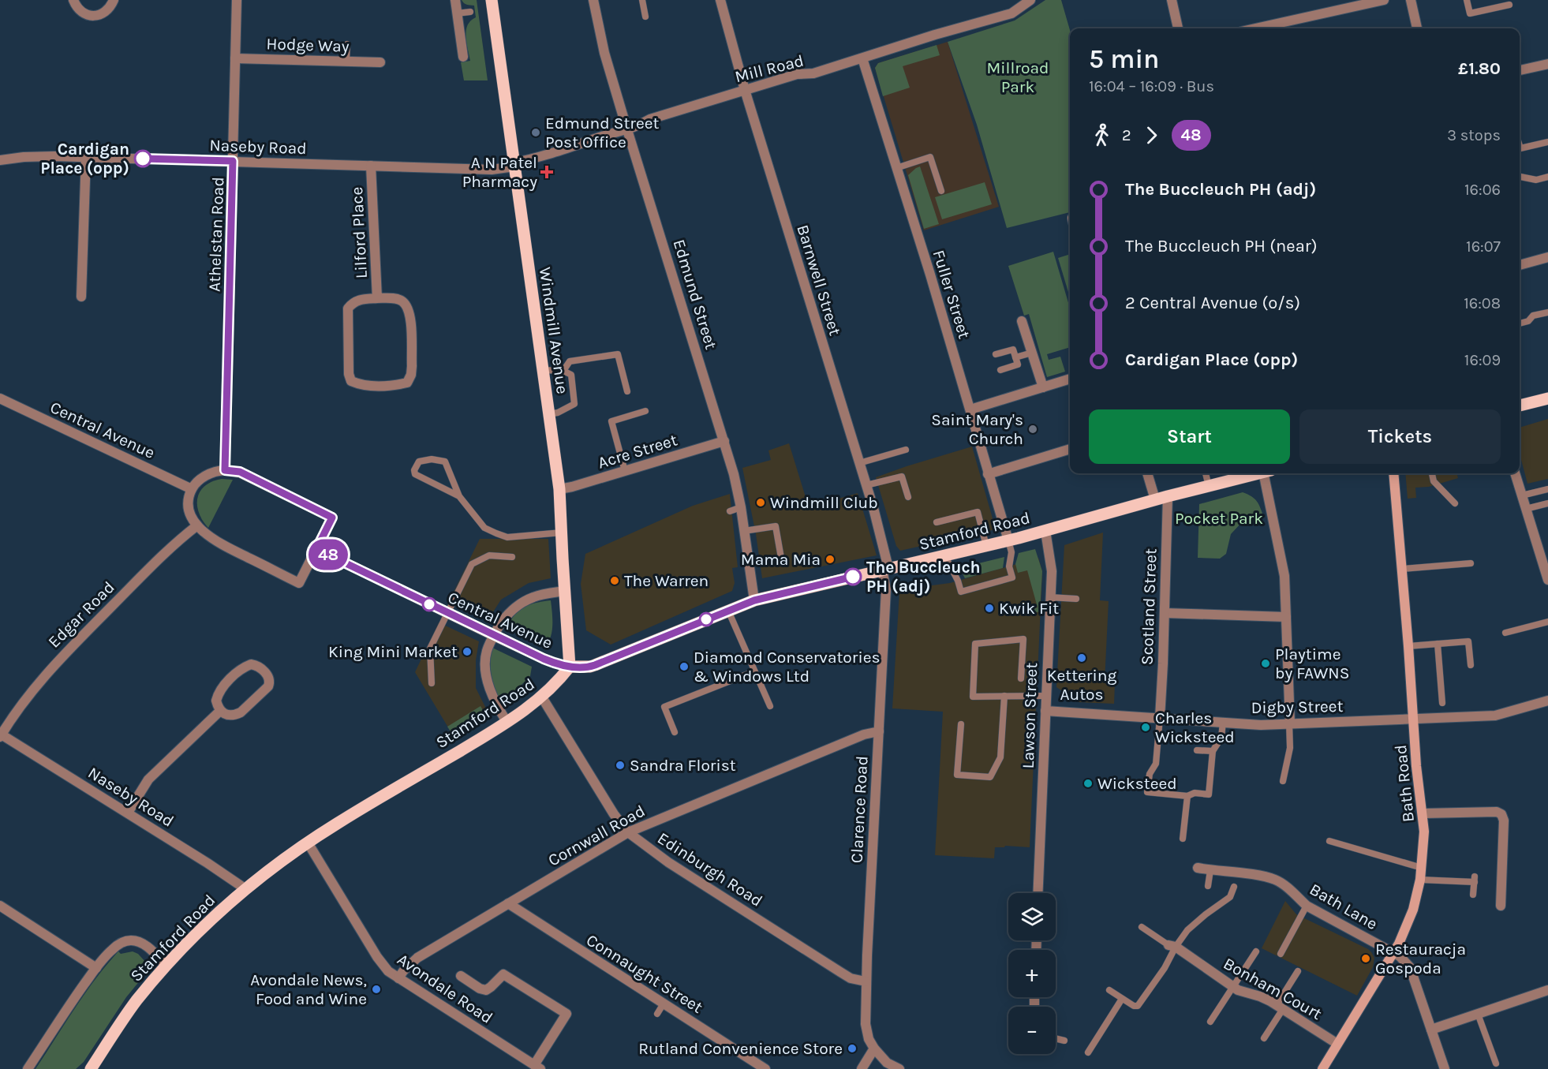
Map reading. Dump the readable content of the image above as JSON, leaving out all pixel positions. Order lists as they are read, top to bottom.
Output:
{
  "streets": {
    "main road": ["Windmill Avenue", "Stamford Road"],
    "street": [
      "Hodge Way",
      "Mill Road",
      "Naseby Road",
      "Lilford Place",
      "Athelstan Road",
      "Barnwell Street",
      "Edmund Street",
      "Fuller Street",
      "Central Avenue",
      "Acre Street",
      "Scotland Street",
      "Edgar Road",
      "Digby Street",
      "Lawson Street",
      "Bath Road",
      "Clarence Road",
      "Cornwall Road",
      "Edinburgh Road",
      "Bath Lane",
      "Connaught Street",
      "Avondale Road",
      "Bonham Court"
    ]
  },
  "crossings": [
    ["Hodge Way", "Athelstan Road"],
    ["Mill Road", "Naseby Road"],
    ["Mill Road", "Barnwell Street"],
    ["Mill Road", "Edmund Street"],
    ["Mill Road", "Fuller Street"],
    ["Mill Road", "Windmill Avenue"],
    ["Naseby Road", "Lilford Place"],
    ["Naseby Road", "Athelstan Road"],
    ["Naseby Road", "Windmill Avenue"],
    ["Naseby Road", "Stamford Road"],
    ["Naseby Road", "Edgar Road"],
    ["Barnwell Street", "Stamford Road"],
    ["Barnwell Street", "Clarence Road"],
    ["Edmund Street", "Acre Street"],
    ["Edmund Street", "Stamford Road"],
    ["Fuller Street", "Stamford Road"],
    ["Windmill Avenue", "Central Avenue"],
    ["Windmill Avenue", "Acre Street"],
    ["Windmill Avenue", "Stamford Road"],
    ["Central Avenue", "Stamford Road"],
    ["Stamford Road", "Scotland Street"],
    ["Stamford Road", "Lawson Street"],
    ["Stamford Road", "Clarence Road"],
    ["Stamford Road", "Edinburgh Road"],
    ["Stamford Road", "Avondale Road"],
    ["Scotland Street", "Digby Street"],
    ["Digby Street", "Lawson Street"],
    ["Digby Street", "Bath Road"],
    ["Bath Road", "Bath Lane"],
    ["Bath Road", "Bonham Court"],
    ["Clarence Road", "Cornwall Road"],
    ["Clarence Road", "Edinburgh Road"],
    ["Cornwall Road", "Edinburgh Road"],
    ["Cornwall Road", "Connaught Street"],
    ["Cornwall Road", "Avondale Road"]
  ],
  "parks": ["Millroad Park", "Pocket Park"],
  "places": {
    "other": [
      "Edmund Street Post Office",
      "Cardigan Place (opp)",
      "Saint Mary's Church",
      "Windmill Club",
      "Mama Mia",
      "The Buccleuch PH (adj)",
      "The Warren",
      "Kwik Fit",
      "King Mini Market",
      "Kettering Autos",
      "Playtime by FAWNS",
      "Diamond Conservatories & Windows Ltd",
      "Charles Wicksteed",
      "Sandra Florist",
      "Wicksteed",
      "Restauracja Gospoda",
      "Avondale News, Food and Wine",
      "Rutland Convenience Store"
    ],
    "health": ["A N Patel Pharmacy"]
  },
  "lines": ["bus line 48"],
  "page": {
    "on_map": "48",
    "heading": ["5 min", "16:04 – 16:09 · Bus", "£1.80"],
    "legs": ["2", "48", "3 stops"],
    "list": [
      {
        "name": "The Buccleuch PH (adj)",
        "value": "16:06"
      },
      {
        "name": "The Buccleuch PH (near)",
        "value": "16:07"
      },
      {
        "name": "2 Central Avenue (o/s)",
        "value": "16:08"
      },
      {
        "name": "Cardigan Place (opp)",
        "value": "16:09"
      }
    ],
    "buttons": ["Start", "Tickets"],
    "map_buttons": ["+", "−"]
  }
}
